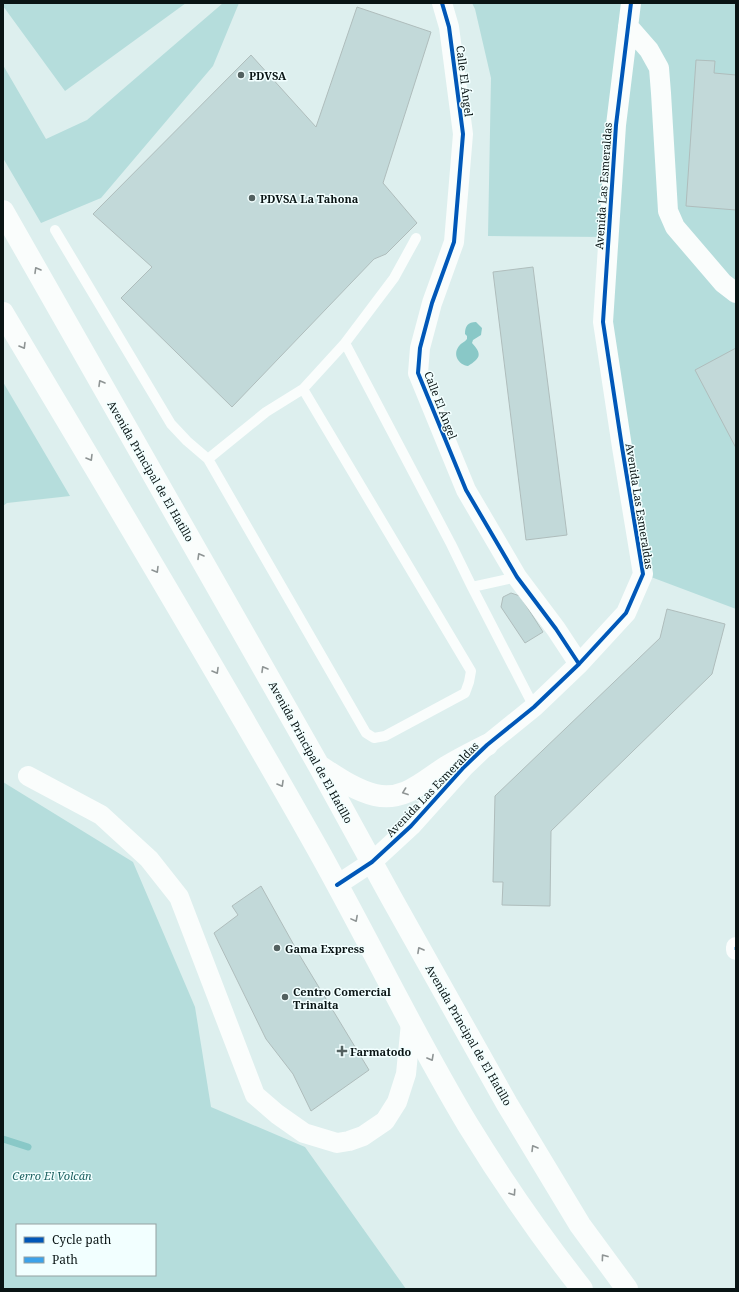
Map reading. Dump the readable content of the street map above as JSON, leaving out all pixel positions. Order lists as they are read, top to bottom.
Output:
{
  "streets": {
    "main road": ["Avenida Principal de El Hatillo"],
    "street": ["Calle El Ángel", "Avenida Las Esmeraldas"]
  },
  "crossings": [
    ["Calle El Ángel", "Avenida Las Esmeraldas"],
    ["Avenida Las Esmeraldas", "Avenida Principal de El Hatillo"]
  ],
  "parks": ["Cerro El Volcán"],
  "places": {
    "other": [
      "PDVSA",
      "PDVSA La Tahona",
      "Gama Express",
      "Centro Comercial Trinalta"
    ],
    "health": ["Farmatodo"]
  },
  "legend": ["Cycle path", "Path"]
}
